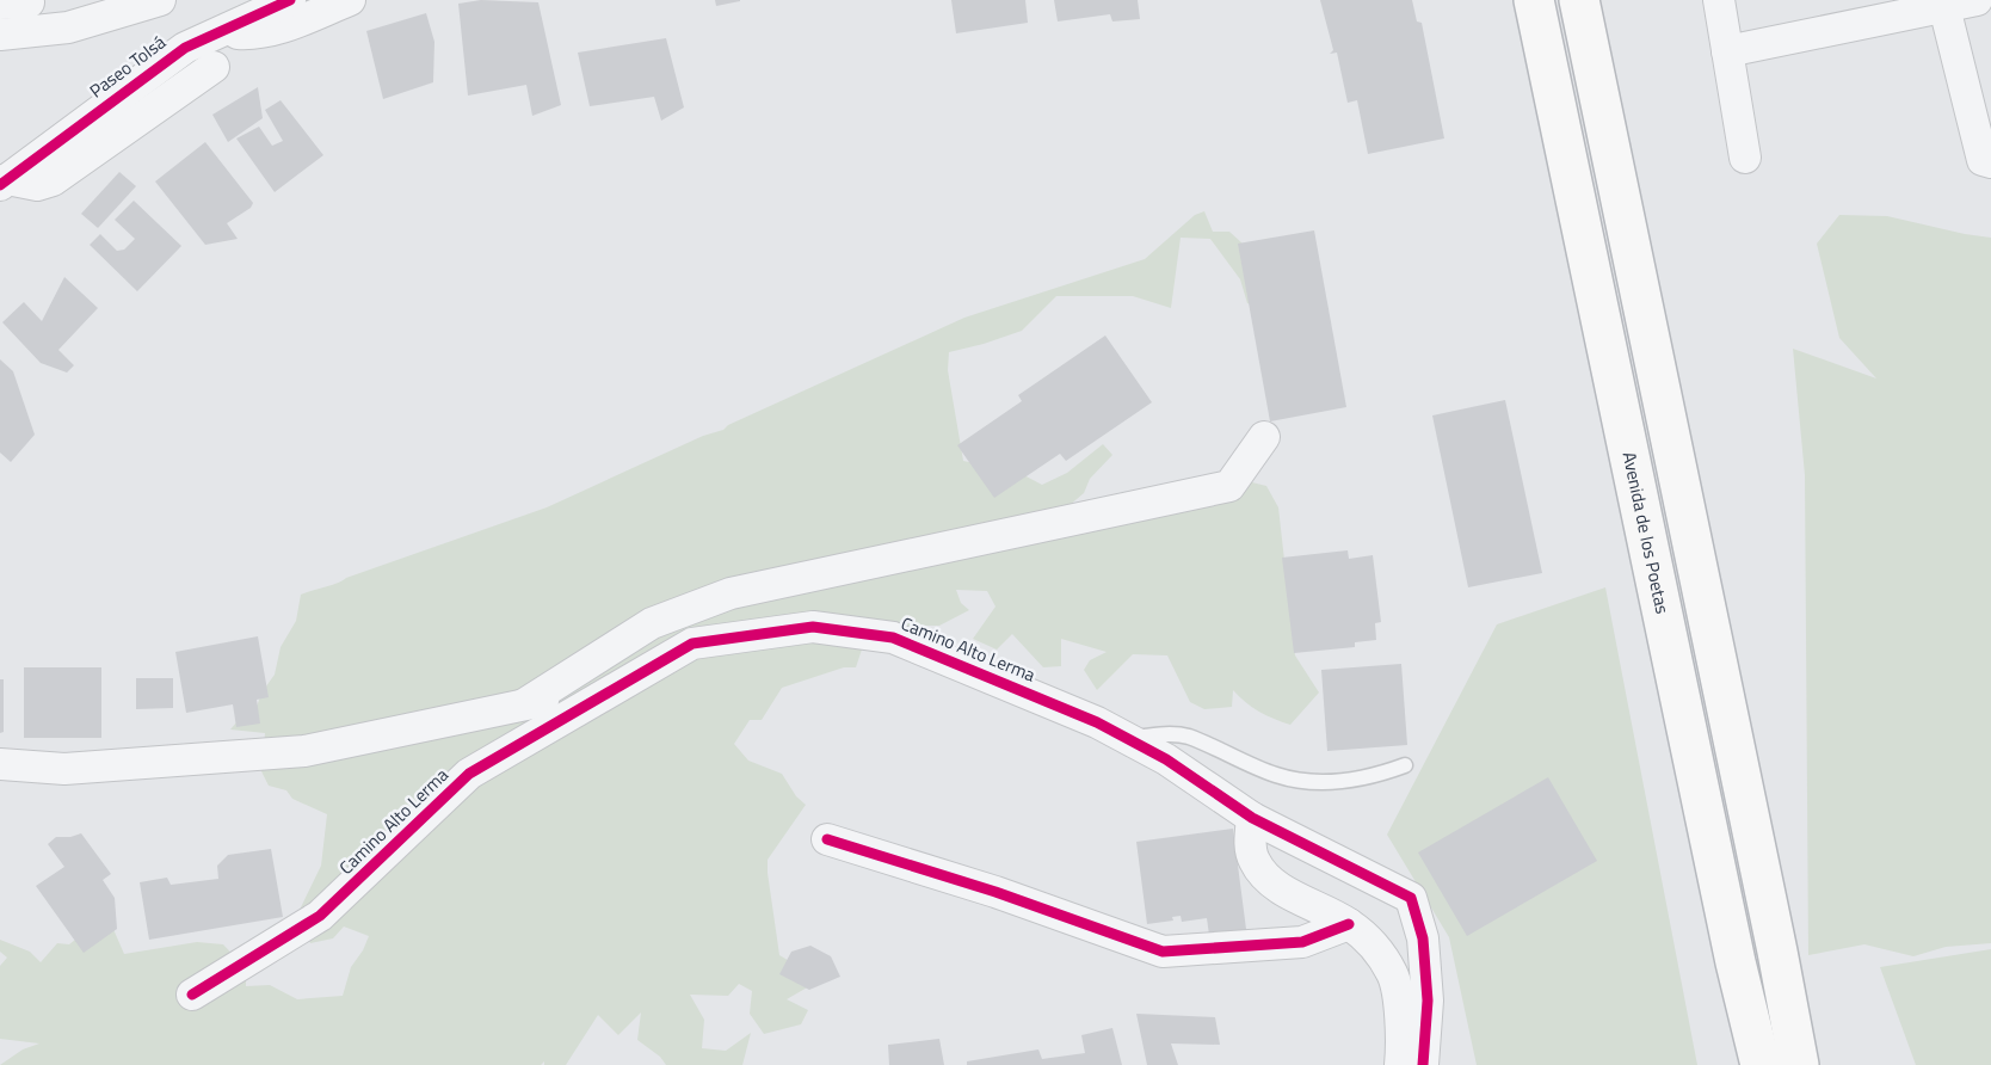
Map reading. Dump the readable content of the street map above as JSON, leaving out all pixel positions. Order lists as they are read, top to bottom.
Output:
{
  "streets": {
    "highway": ["Avenida de los Poetas"],
    "street": ["Paseo Tolsá", "Camino Alto Lerma"]
  }
}
